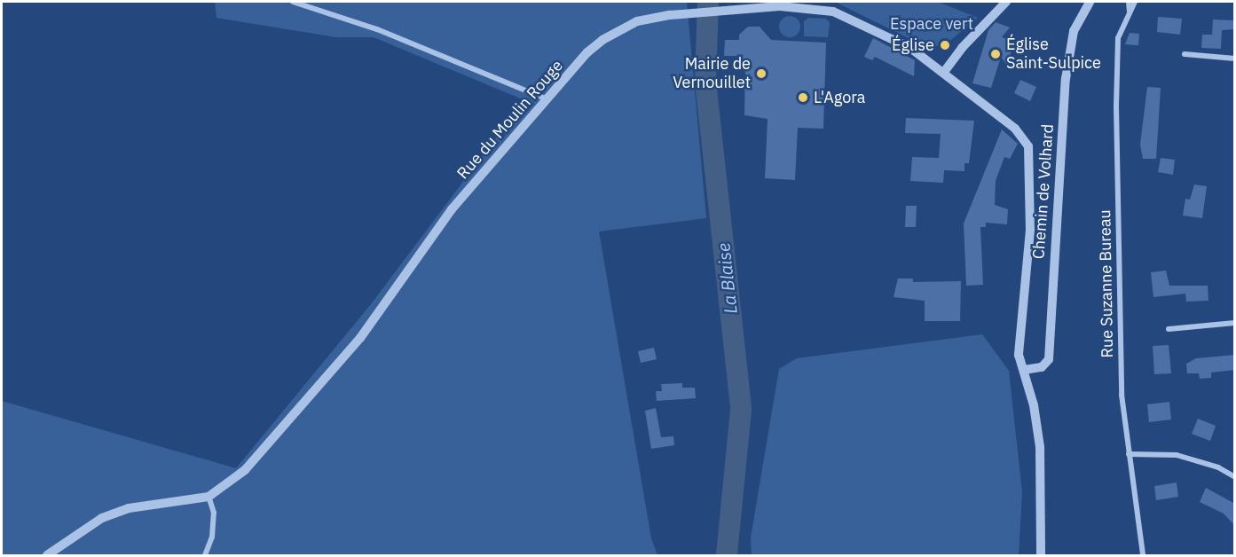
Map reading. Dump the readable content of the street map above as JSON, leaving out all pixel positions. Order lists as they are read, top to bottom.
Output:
{
  "streets": {
    "street": ["Rue du Moulin Rouge", "Chemin de Volhard", "Rue Suzanne Bureau"]
  },
  "crossings": [
    ["Rue du Moulin Rouge", "Chemin de Volhard"]
  ],
  "water": ["La Blaise"],
  "parks": ["Espace vert"],
  "places": [
    "Église",
    "Église Saint-Sulpice",
    "Mairie de Vernouillet",
    "L'Agora"
  ]
}
